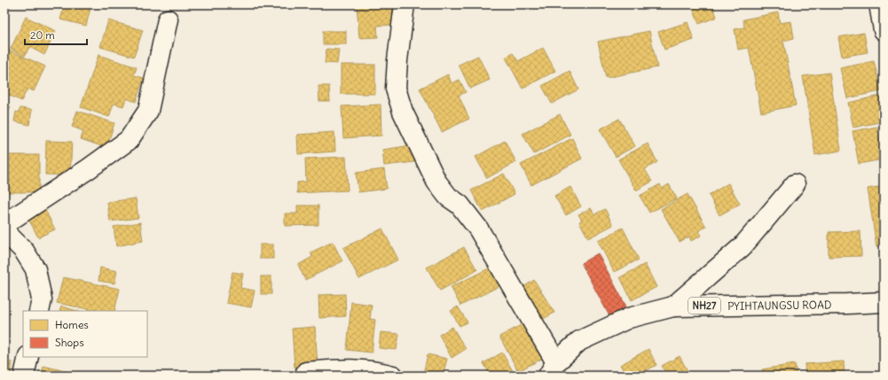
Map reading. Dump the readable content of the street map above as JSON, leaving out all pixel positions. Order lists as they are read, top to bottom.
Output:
{
  "streets": {
    "main road": ["PYIHTAUNGSU ROAD", "NH27"]
  },
  "legend": ["Homes", "Shops"],
  "scale_bar": "20 m"
}
